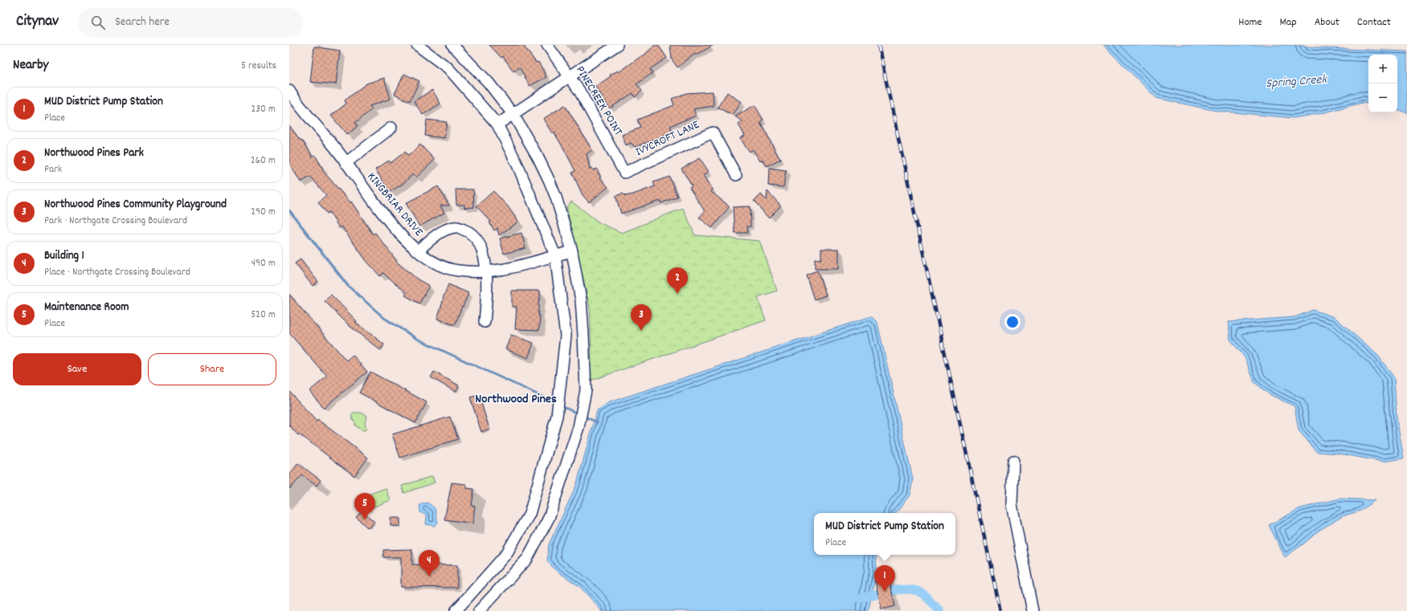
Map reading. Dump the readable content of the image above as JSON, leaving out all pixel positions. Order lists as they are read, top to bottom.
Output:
{
  "streets": {
    "street": ["PINECREEK POINT", "IVYCROFT LANE", "KINGBRIAR DRIVE"]
  },
  "crossings": [
    ["PINECREEK POINT", "IVYCROFT LANE"]
  ],
  "districts": ["Northwood Pines"],
  "water": ["Spring Creek"],
  "page": {
    "header": "Citynav",
    "search": "Search here",
    "nav": [
      "Home",
      "Map",
      "About",
      "Contact"
    ],
    "heading": ["Nearby", "5 results"],
    "map_buttons": ["+", "−"],
    "list": [
      {
        "mark": "1",
        "name": "MUD District Pump Station",
        "note": "Place",
        "value": "230 m"
      },
      {
        "mark": "2",
        "name": "Northwood Pines Park",
        "note": "Park",
        "value": "260 m"
      },
      {
        "mark": "3",
        "name": "Northwood Pines Community Playground",
        "note": "Park · Northgate Crossing Boulevard",
        "value": "290 m"
      },
      {
        "mark": "4",
        "name": "Building 1",
        "note": "Place · Northgate Crossing Boulevard",
        "value": "490 m"
      },
      {
        "mark": "5",
        "name": "Maintenance Room",
        "note": "Place",
        "value": "520 m"
      }
    ],
    "pins": [
      "2",
      "3",
      "5",
      "4",
      "1"
    ],
    "buttons": ["Save", "Share"],
    "popup": ["MUD District Pump Station", "Place"]
  }
}
